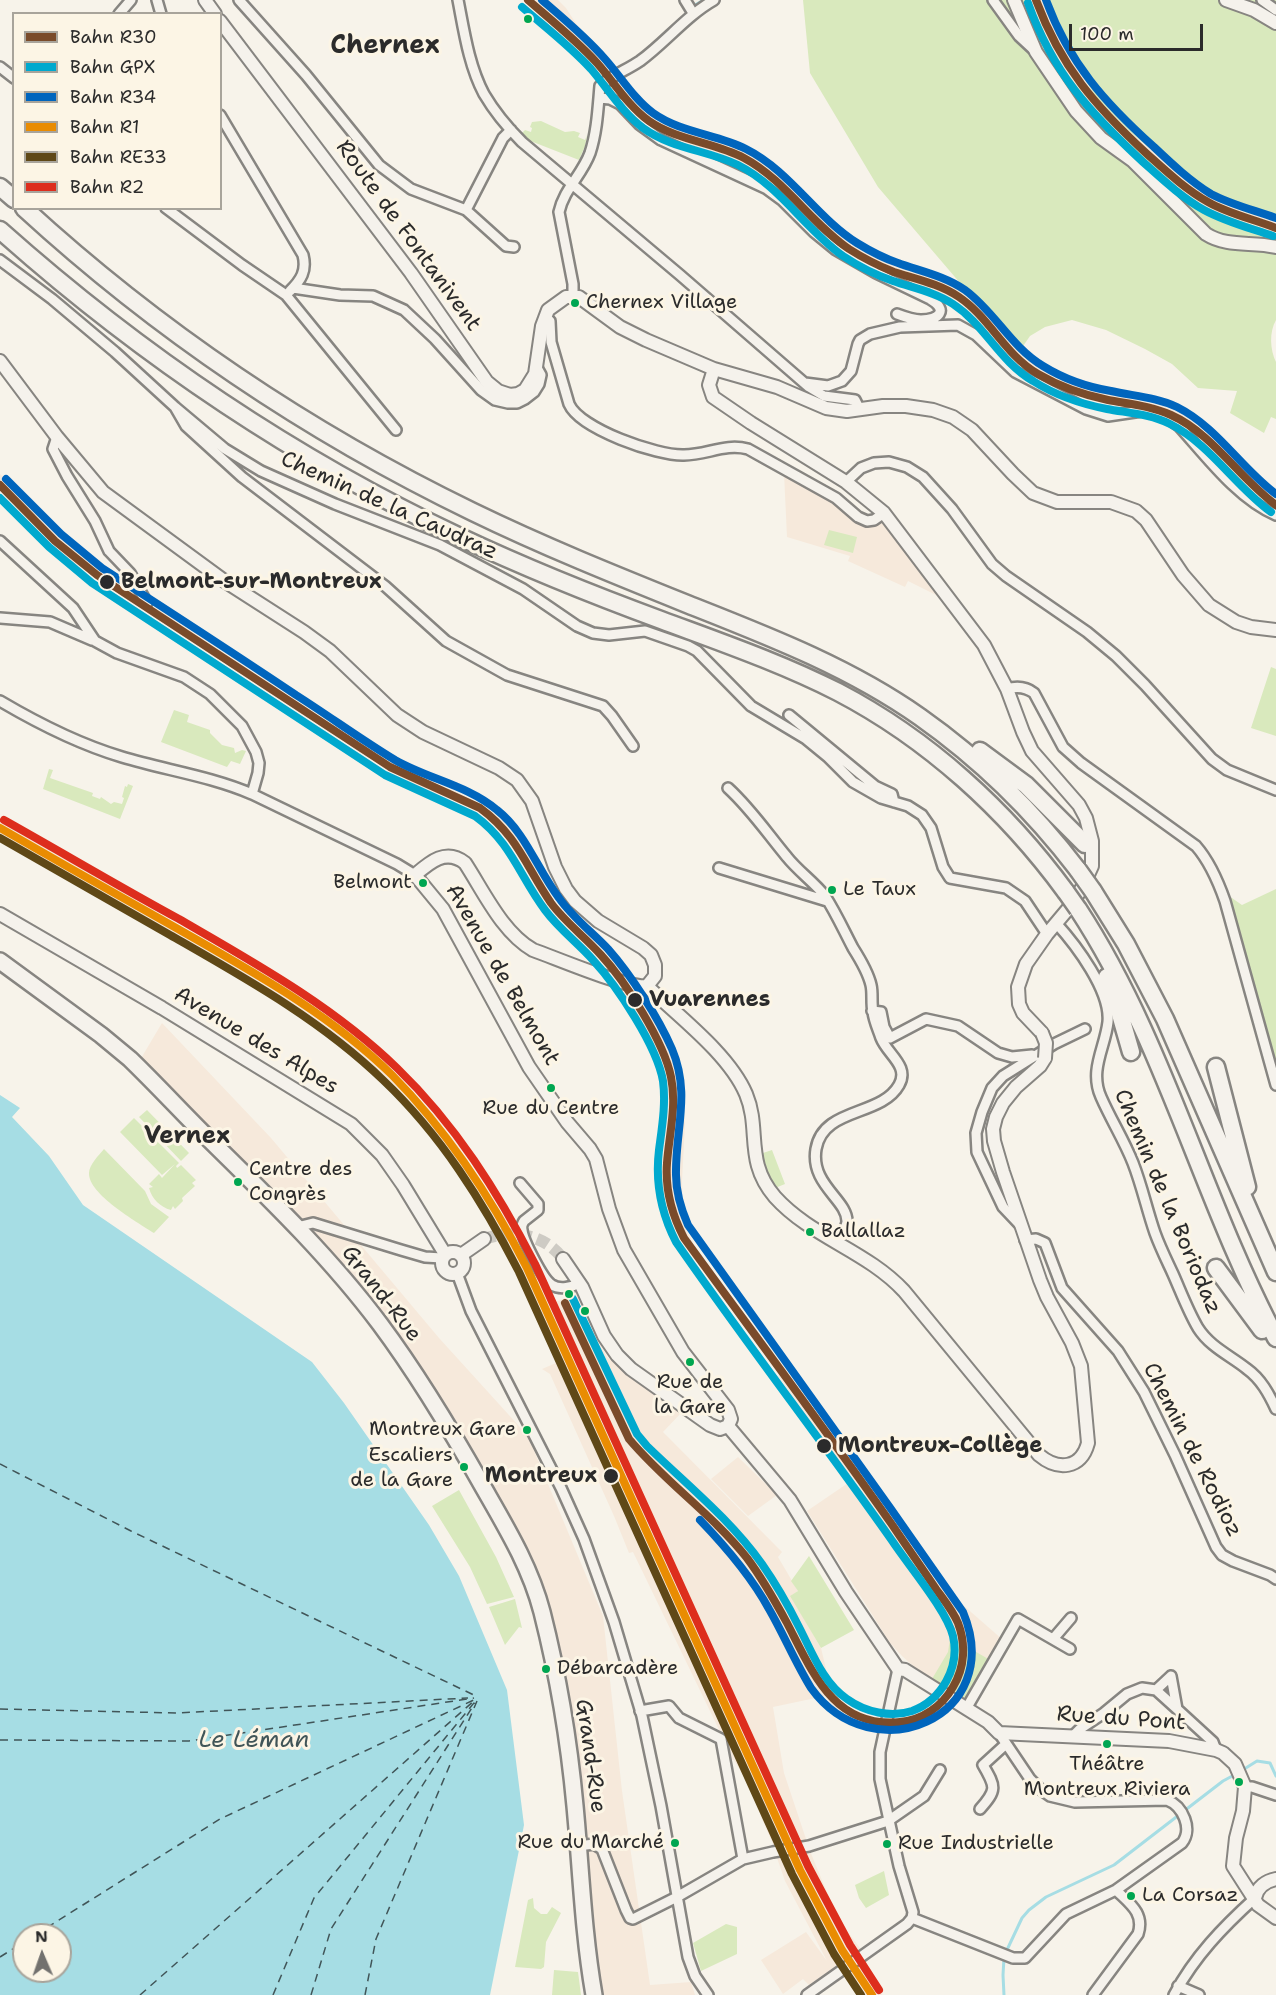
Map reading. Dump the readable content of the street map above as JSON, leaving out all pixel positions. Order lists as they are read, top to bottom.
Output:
{
  "streets": {
    "main road": ["Grand-Rue"],
    "street": [
      "Route de Fontanivent",
      "Chemin de la Caudraz",
      "Avenue de Belmont",
      "Avenue des Alpes",
      "Chemin de la Boriodaz",
      "Chemin de Rodioz",
      "Rue du Pont"
    ]
  },
  "districts": ["Chernex", "Vernex"],
  "water": ["Le Léman"],
  "places": [
    "Chernex Village",
    "Belmont-sur-Montreux",
    "Belmont",
    "Le Taux",
    "Vuarennes",
    "Rue du Centre",
    "Centre des Congrès",
    "Ballallaz",
    "Rue de la Gare",
    "Montreux Gare",
    "Montreux-Collège",
    "Escaliers de la Gare",
    "Montreux",
    "Débarcadère",
    "Théâtre Montreux Riviera",
    "Rue du Marché",
    "Rue Industrielle",
    "La Corsaz"
  ],
  "lines": [
    "rail line R30",
    "rail line R34",
    "rail line GPX",
    "rail line R2",
    "rail line R1",
    "rail line RE33"
  ],
  "legend": [
    "Bahn R30",
    "Bahn GPX",
    "Bahn R34",
    "Bahn R1",
    "Bahn RE33",
    "Bahn R2"
  ],
  "scale_bar": "100 m",
  "north": "top"
}
